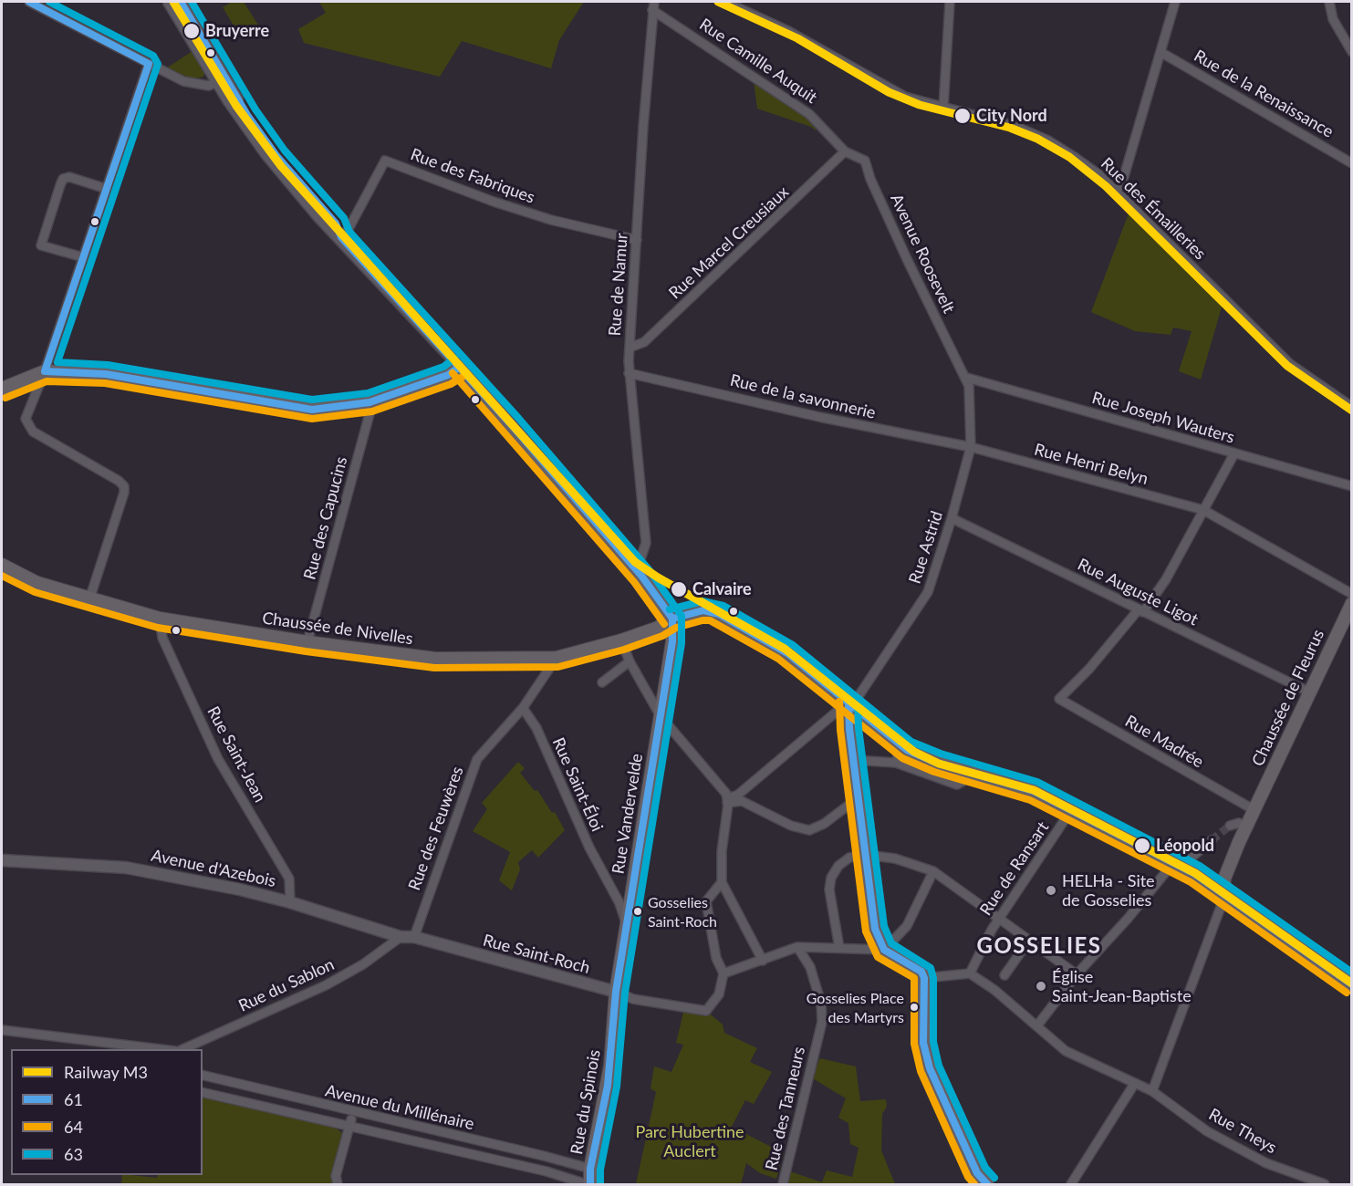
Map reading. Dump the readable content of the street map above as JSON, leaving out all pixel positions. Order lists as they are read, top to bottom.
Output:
{
  "streets": {
    "main road": [
      "Chaussée de Nivelles",
      "Chaussée de Fleurus",
      "Rue Vandervelde",
      "Rue du Spinois"
    ],
    "street": [
      "Rue Camille Auquit",
      "Rue de la Renaissance",
      "Rue des Fabriques",
      "Rue des Émailleries",
      "Rue Marcel Creusiaux",
      "Avenue Roosevelt",
      "Rue de Namur",
      "Rue de la savonnerie",
      "Rue Joseph Wauters",
      "Rue Henri Belyn",
      "Rue des Capucins",
      "Rue Astrid",
      "Rue Auguste Ligot",
      "Rue Madrée",
      "Rue Saint-Jean",
      "Rue Saint-Éloi",
      "Rue des Feuwères",
      "Avenue d'Azebois",
      "Rue de Ransart",
      "Rue Saint-Roch",
      "Rue du Sablon",
      "Avenue du Millénaire",
      "Rue des Tanneurs",
      "Rue Theys"
    ]
  },
  "crossings": [
    ["Rue Camille Auquit", "Rue Marcel Creusiaux"],
    ["Rue Camille Auquit", "Avenue Roosevelt"],
    ["Rue Camille Auquit", "Rue de Namur"],
    ["Rue des Fabriques", "Rue de Namur"],
    ["Rue Marcel Creusiaux", "Avenue Roosevelt"],
    ["Rue Marcel Creusiaux", "Rue de Namur"],
    ["Avenue Roosevelt", "Rue Joseph Wauters"],
    ["Avenue Roosevelt", "Rue Astrid"],
    ["Rue de Namur", "Rue de la savonnerie"],
    ["Rue de la savonnerie", "Rue Henri Belyn"],
    ["Rue de la savonnerie", "Rue Astrid"],
    ["Rue Joseph Wauters", "Rue Astrid"],
    ["Rue Henri Belyn", "Rue Astrid"],
    ["Rue des Capucins", "Chaussée de Nivelles"],
    ["Rue Astrid", "Rue Auguste Ligot"],
    ["Rue Astrid", "Chaussée de Nivelles"],
    ["Rue Auguste Ligot", "Chaussée de Fleurus"],
    ["Rue Auguste Ligot", "Rue Madrée"],
    ["Chaussée de Nivelles", "Rue Saint-Jean"],
    ["Chaussée de Nivelles", "Rue Vandervelde"],
    ["Chaussée de Nivelles", "Rue des Feuwères"],
    ["Chaussée de Fleurus", "Rue Madrée"],
    ["Rue Saint-Jean", "Avenue d'Azebois"],
    ["Rue Saint-Éloi", "Rue Vandervelde"],
    ["Rue Saint-Éloi", "Rue des Feuwères"],
    ["Rue Vandervelde", "Rue Saint-Roch"],
    ["Rue Vandervelde", "Rue du Spinois"],
    ["Rue des Feuwères", "Avenue d'Azebois"],
    ["Rue des Feuwères", "Rue Saint-Roch"],
    ["Avenue d'Azebois", "Rue Saint-Roch"],
    ["Avenue d'Azebois", "Rue du Sablon"],
    ["Rue de Ransart", "Rue Theys"],
    ["Rue Saint-Roch", "Rue du Spinois"],
    ["Rue du Spinois", "Avenue du Millénaire"]
  ],
  "districts": ["GOSSELIES"],
  "parks": ["Parc Hubertine Auclert"],
  "places": [
    "Bruyerre",
    "City Nord",
    "Calvaire",
    "Léopold",
    "HELHa - Site de Gosselies",
    "Gosselies Saint-Roch",
    "Église Saint-Jean-Baptiste",
    "Gosselies Place des Martyrs"
  ],
  "lines": [
    "rail line M3",
    "transit line 61",
    "transit line 63",
    "transit line 64"
  ],
  "legend": [
    "Railway M3",
    "61",
    "64",
    "63"
  ]
}
